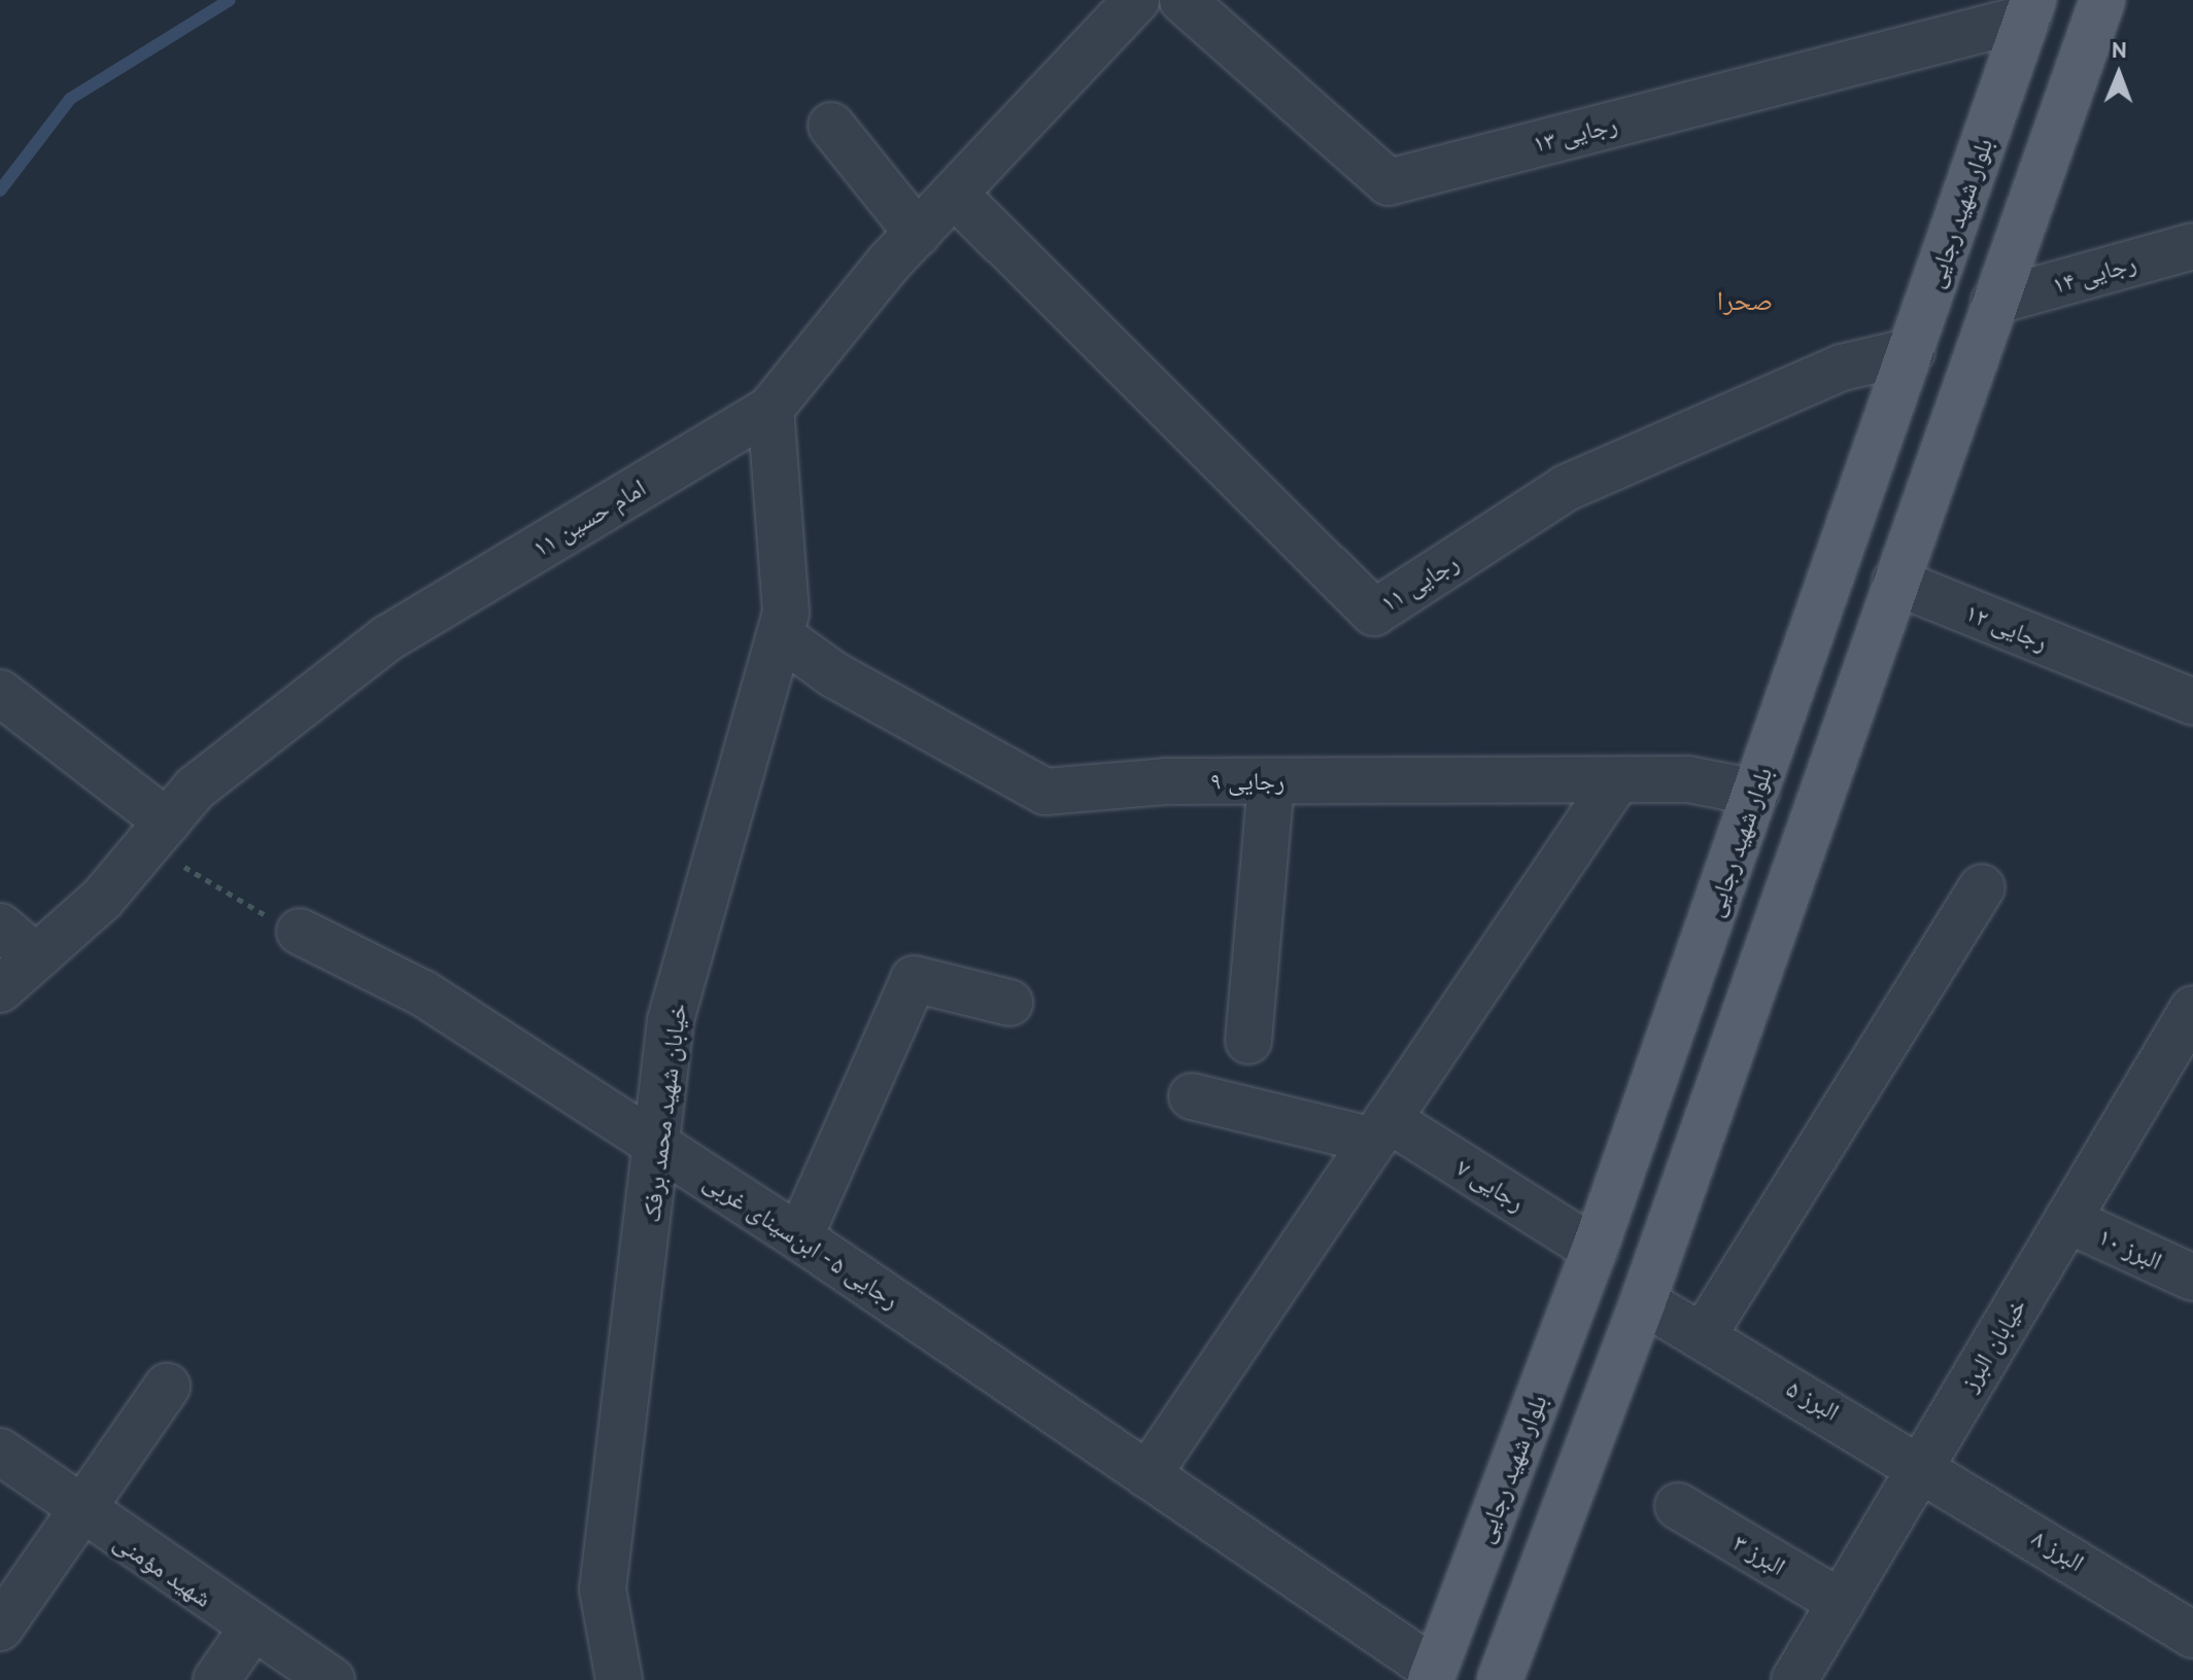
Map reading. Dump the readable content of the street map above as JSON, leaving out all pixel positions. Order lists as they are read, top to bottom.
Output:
{
  "streets": {
    "main road": ["بلوار شهید رجایی"],
    "street": [
      "رجایی ۱۳",
      "رجایی ۱۴",
      "امام حسین ۱۱",
      "رجایی ۱۱",
      "رجایی ۱۲",
      "رجایی ۹",
      "خیابان شهید محمد برفک",
      "رجایی ۷",
      "رجایی ۵ - ابن‌سینای غربی",
      "البرز ۱۰",
      "خیابان البرز",
      "البرز ۵",
      "البرز ۸",
      "البرز ۳",
      "شهید مؤمنی"
    ]
  },
  "crossings": [
    ["رجایی ۱۳", "بلوار شهید رجایی"],
    ["بلوار شهید رجایی", "رجایی ۱۱"],
    ["بلوار شهید رجایی", "رجایی ۹"],
    ["بلوار شهید رجایی", "رجایی ۷"],
    ["بلوار شهید رجایی", "رجایی ۵ - ابن‌سینای غربی"],
    ["امام حسین ۱۱", "رجایی ۱۱"],
    ["امام حسین ۱۱", "خیابان شهید محمد برفک"],
    ["رجایی ۹", "خیابان شهید محمد برفک"],
    ["خیابان شهید محمد برفک", "رجایی ۵ - ابن‌سینای غربی"],
    ["البرز ۱۰", "خیابان البرز"],
    ["خیابان البرز", "البرز ۵"],
    ["خیابان البرز", "البرز ۸"],
    ["خیابان البرز", "البرز ۳"],
    ["البرز ۵", "البرز ۸"]
  ],
  "districts": ["صحرا"],
  "north": "top"
}
